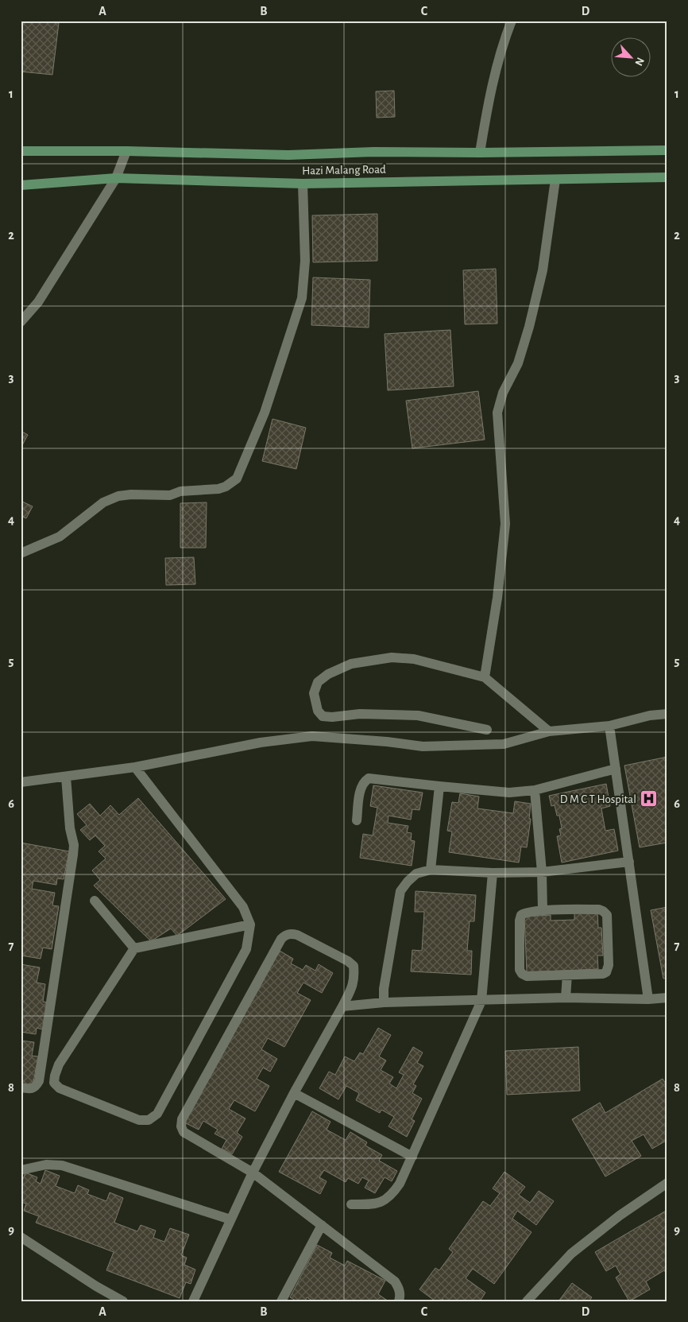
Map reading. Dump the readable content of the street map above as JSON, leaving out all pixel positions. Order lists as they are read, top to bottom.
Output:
{
  "streets": {
    "main road": ["Hazi Malang Road"]
  },
  "places": {
    "hospital": ["D M C T Hospital"]
  },
  "north": "bottom right",
  "grid": {
    "columns": [
      "A",
      "B",
      "C",
      "D"
    ],
    "rows": [
      "1",
      "2",
      "3",
      "4",
      "5",
      "6",
      "7",
      "8",
      "9"
    ]
  }
}
